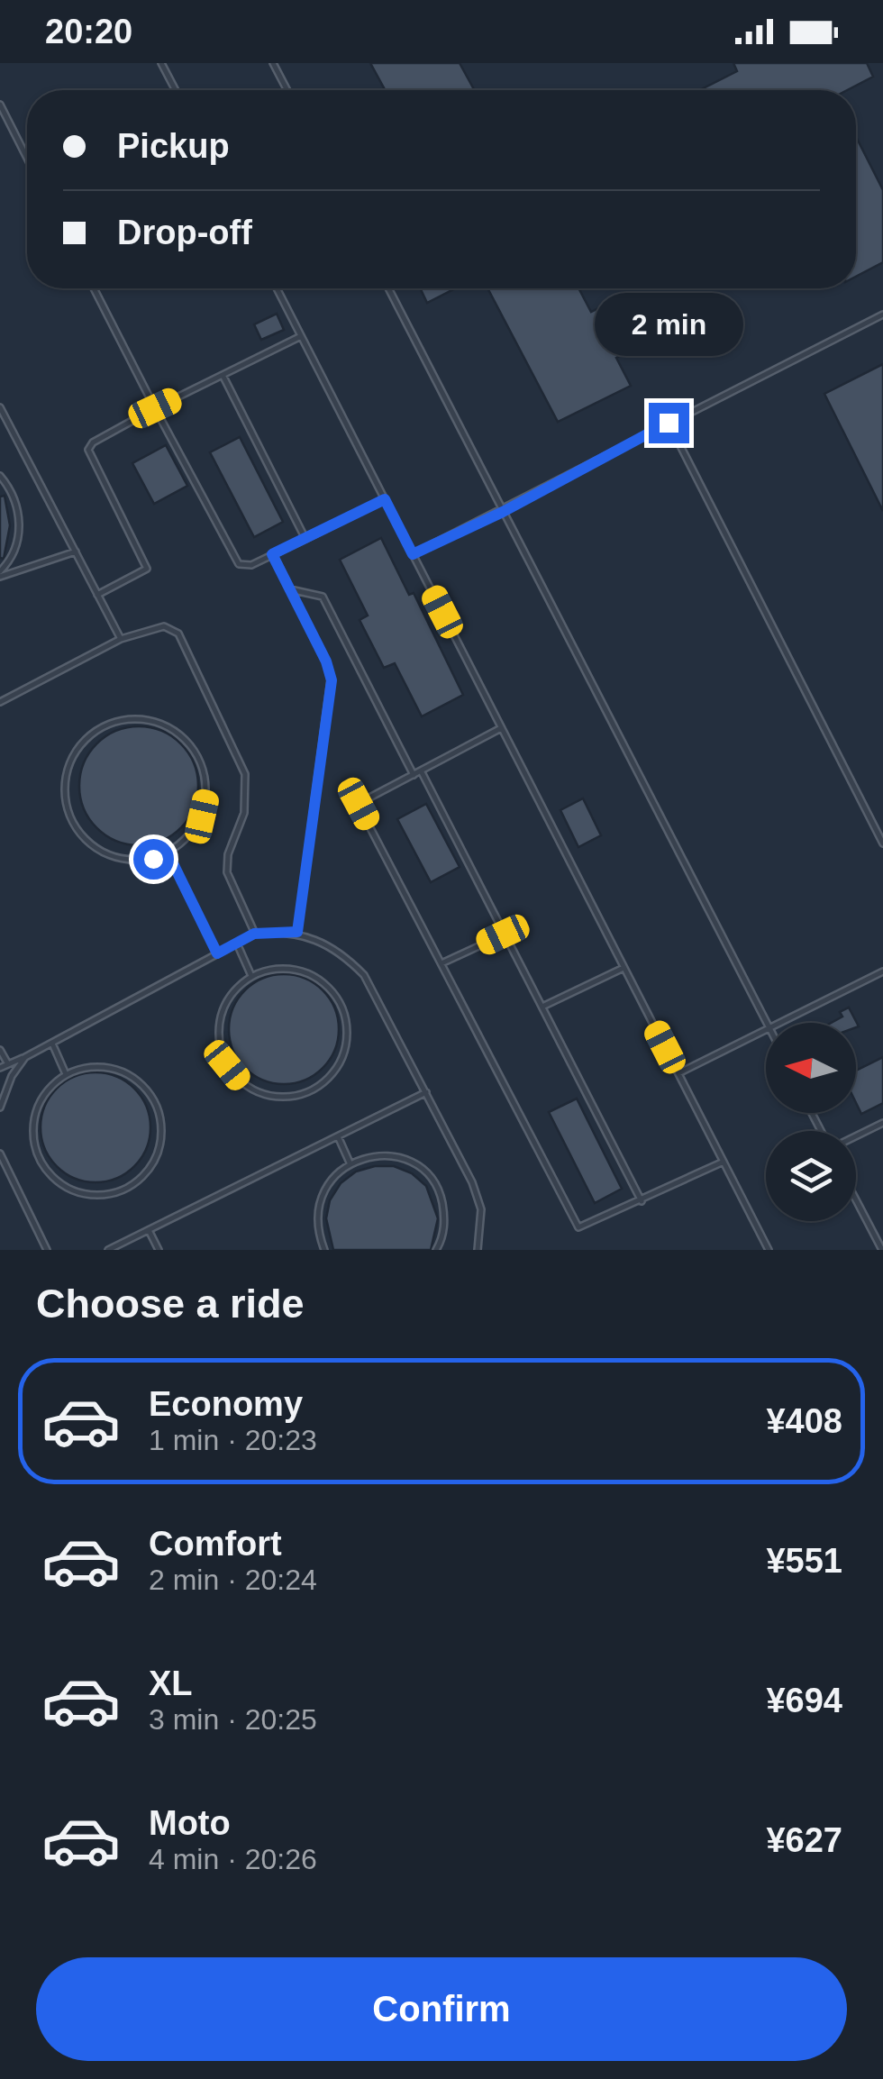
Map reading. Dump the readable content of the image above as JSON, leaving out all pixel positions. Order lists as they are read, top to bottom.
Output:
{
  "north": "left",
  "page": {
    "status": "20:20",
    "banner": ["Pickup", "Drop-off"],
    "bubble": "2 min",
    "heading": "Choose a ride",
    "list": [
      {
        "name": "Economy",
        "note": "1 min · 20:23",
        "value": "¥408"
      },
      {
        "name": "Comfort",
        "note": "2 min · 20:24",
        "value": "¥551"
      },
      {
        "name": "XL",
        "note": "3 min · 20:25",
        "value": "¥694"
      },
      {
        "name": "Moto",
        "note": "4 min · 20:26",
        "value": "¥627"
      }
    ],
    "buttons": "Confirm"
  }
}
